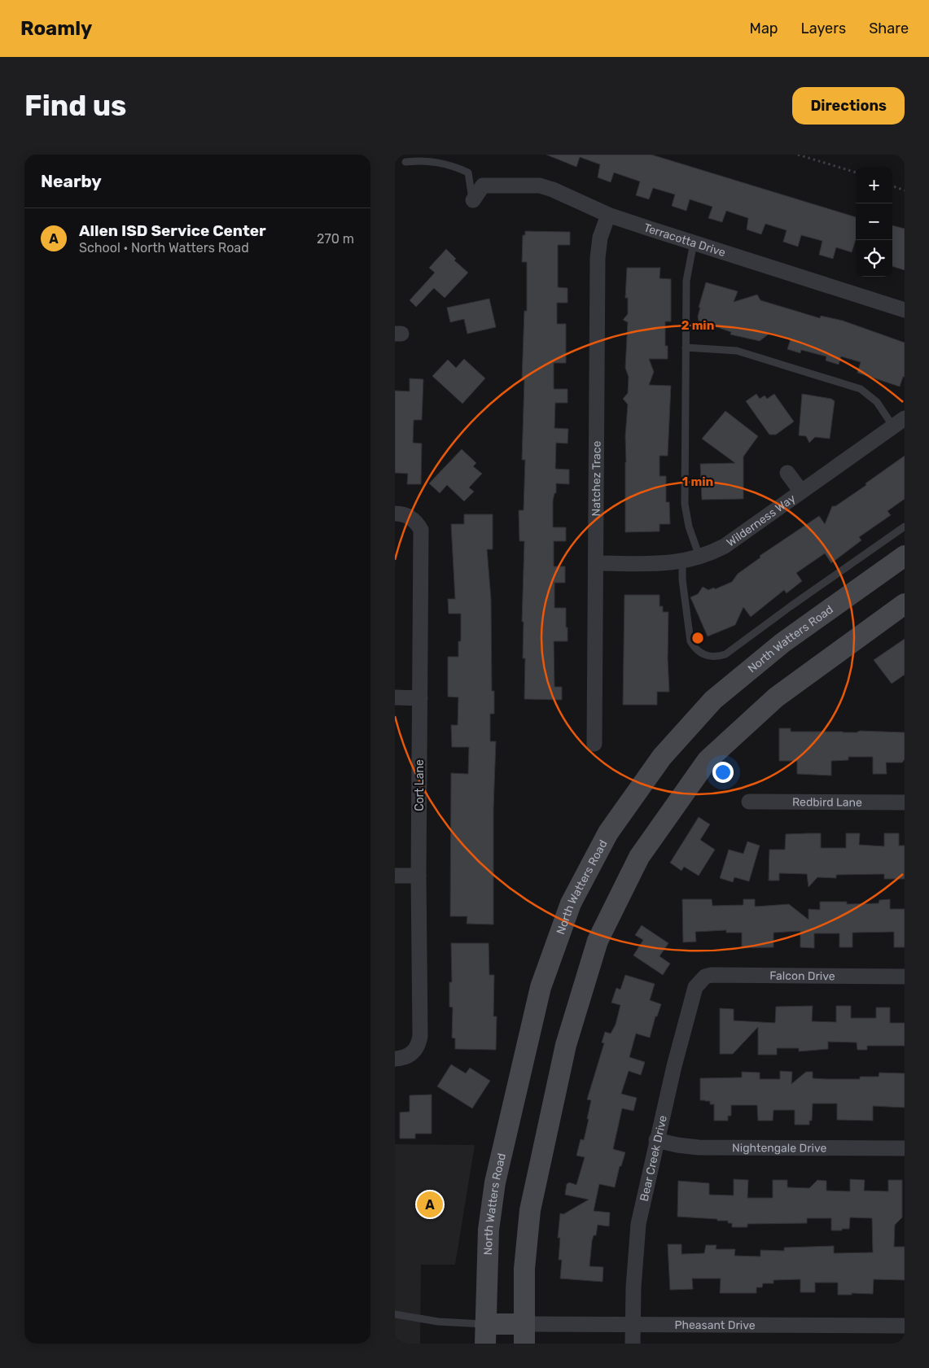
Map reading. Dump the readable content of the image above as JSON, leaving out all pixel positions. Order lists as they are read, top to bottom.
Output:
{
  "streets": {
    "main road": ["North Watters Road"],
    "street": [
      "Terracotta Drive",
      "Natchez Trace",
      "Wilderness Way",
      "Cort Lane",
      "Redbird Lane",
      "Falcon Drive",
      "Nightengale Drive",
      "Bear Creek Drive",
      "Pheasant Drive"
    ]
  },
  "crossings": [
    ["Terracotta Drive", "Natchez Trace"],
    ["Natchez Trace", "Wilderness Way"],
    ["Falcon Drive", "Bear Creek Drive"],
    ["Nightengale Drive", "Bear Creek Drive"],
    ["Bear Creek Drive", "Pheasant Drive"]
  ],
  "page": {
    "header": "Roamly",
    "nav": ["Map", "Layers", "Share"],
    "buttons": "Directions",
    "title": "Find us",
    "heading": "Nearby",
    "map_buttons": ["+", "−"],
    "list": [
      {
        "mark": "A",
        "name": "Allen ISD Service Center",
        "note": "School · North Watters Road",
        "value": "270 m"
      }
    ],
    "pins": "A"
  },
  "rings": ["2 min", "1 min"]
}
